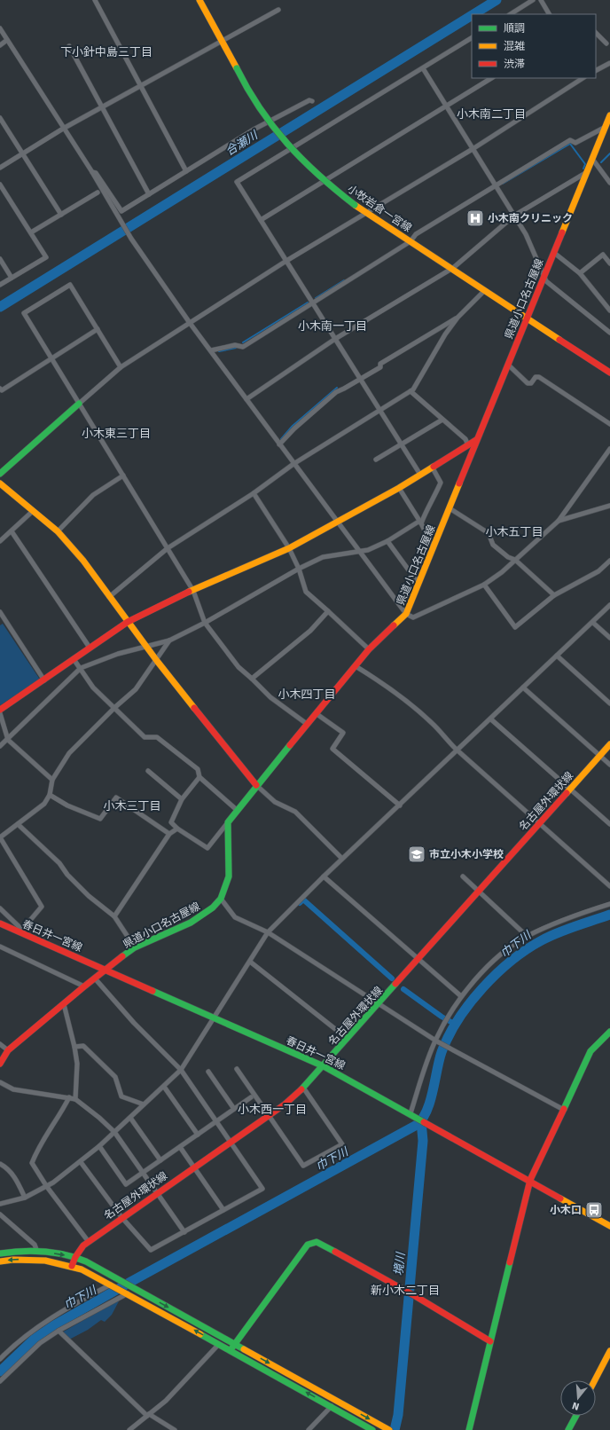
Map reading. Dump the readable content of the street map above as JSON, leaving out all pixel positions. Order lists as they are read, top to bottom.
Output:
{
  "streets": {
    "main road": [
      "小牧岩倉一宮線",
      "県道小口名古屋線",
      "名古屋外環状線",
      "春日井一宮線"
    ]
  },
  "crossings": [
    ["小牧岩倉一宮線", "県道小口名古屋線"],
    ["県道小口名古屋線", "春日井一宮線"],
    ["名古屋外環状線", "春日井一宮線"]
  ],
  "districts": [
    "下小針中島三丁目",
    "小木南二丁目",
    "小木南一丁目",
    "小木東三丁目",
    "小木五丁目",
    "小木四丁目",
    "小木三丁目",
    "小木西一丁目",
    "新小木二丁目"
  ],
  "water": ["合瀬川", "巾下川", "境川"],
  "places": {
    "hospital": ["小木南クリニック"],
    "school or university": ["市立小木小学校"],
    "bus stop": ["小木口"]
  },
  "legend": ["順調", "混雑", "渋滞"],
  "north": "bottom"
}
